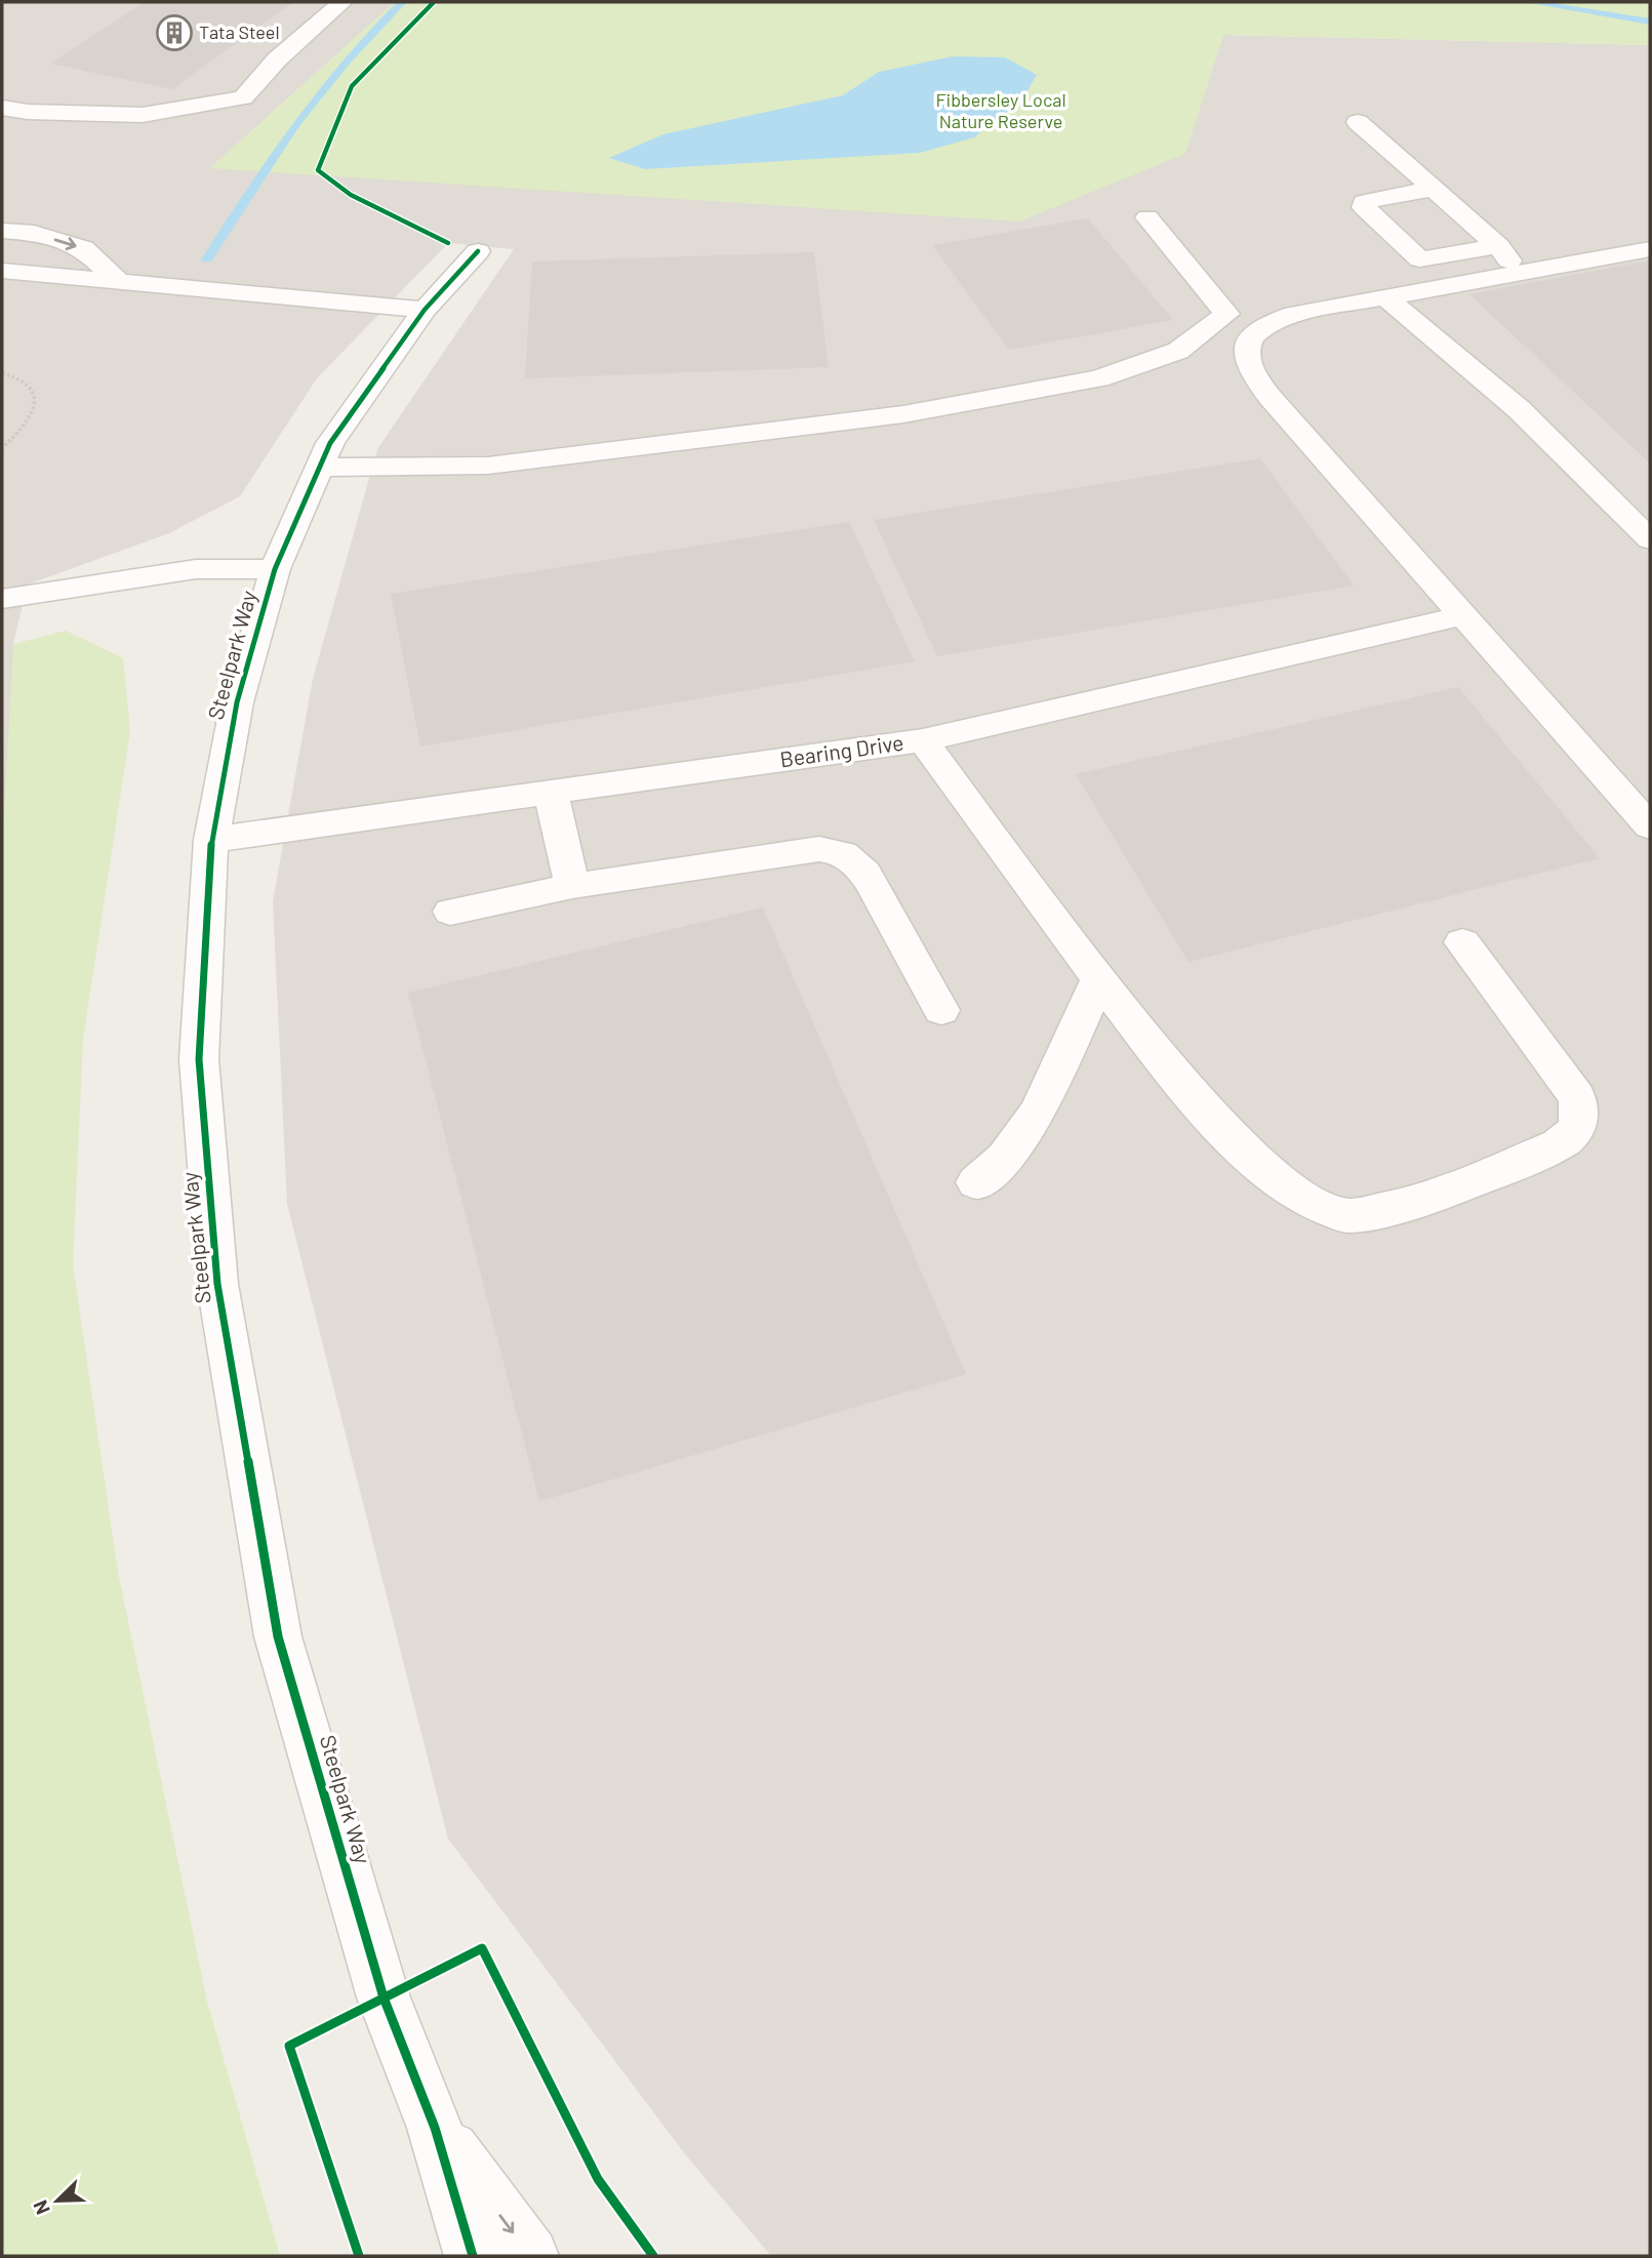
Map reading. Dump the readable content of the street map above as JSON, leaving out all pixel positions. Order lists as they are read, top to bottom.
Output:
{
  "streets": {
    "street": ["Steelpark Way", "Bearing Drive"]
  },
  "crossings": [
    ["Steelpark Way", "Bearing Drive"]
  ],
  "parks": ["Fibbersley Local Nature Reserve"],
  "places": {
    "building": ["Tata Steel"]
  },
  "north": "bottom left"
}
